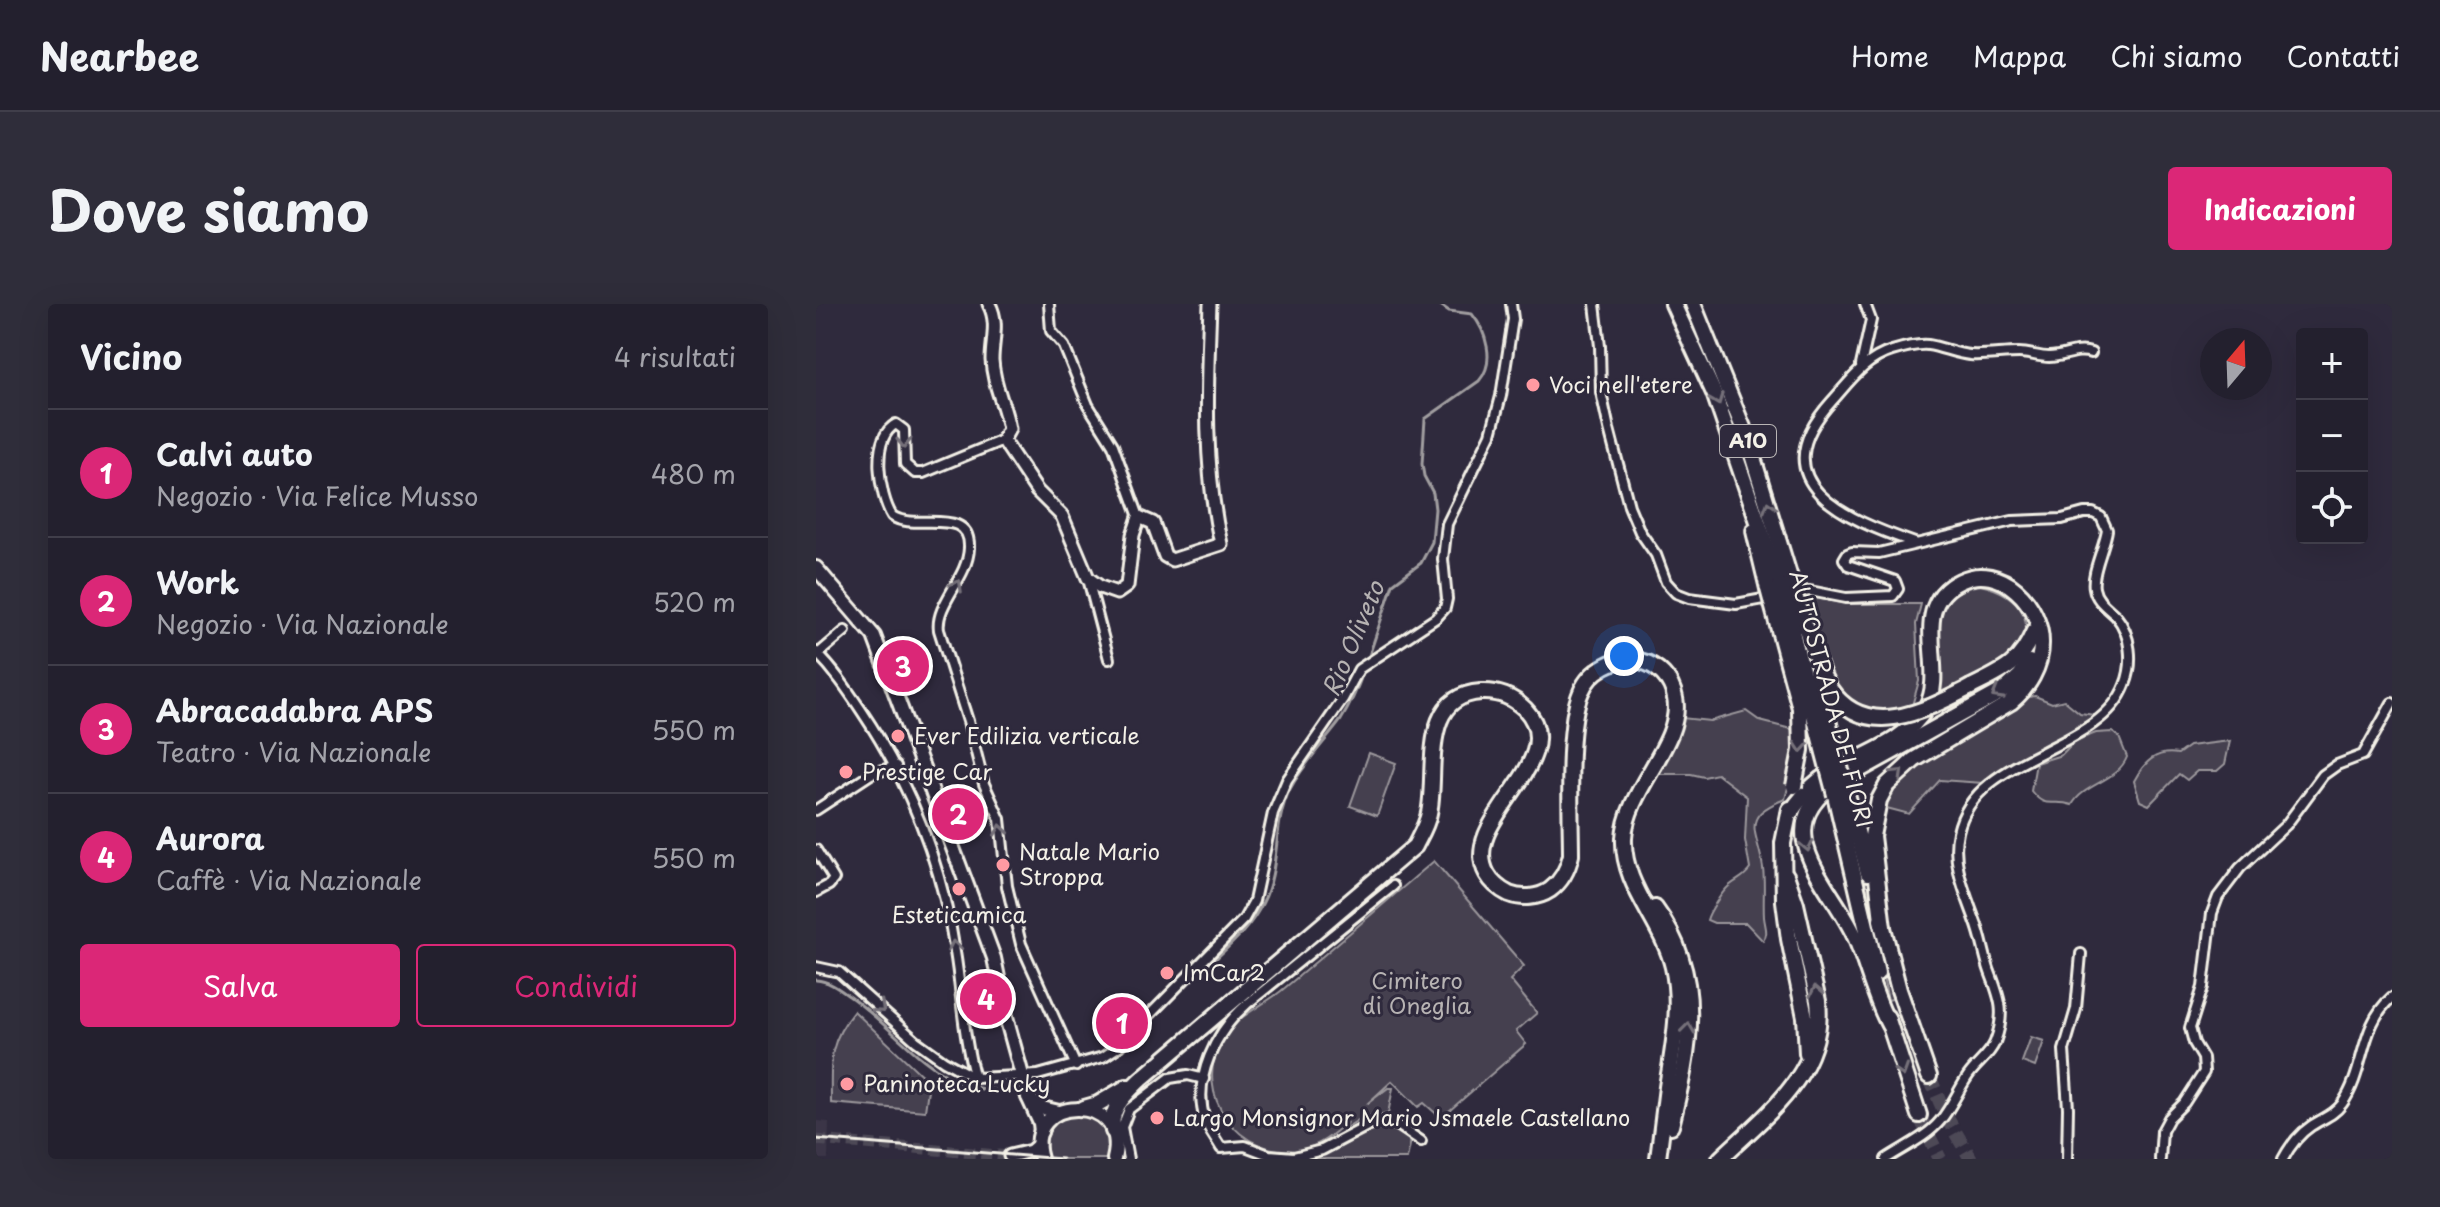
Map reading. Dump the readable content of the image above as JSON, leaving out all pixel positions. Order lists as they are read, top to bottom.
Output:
{
  "streets": {
    "highway": ["A10", "AUTOSTRADA DEI FIORI"]
  },
  "water": ["Rio Oliveto"],
  "parks": ["Cimitero di Oneglia"],
  "places": [
    "Voci nell'etere",
    "Ever Edilizia verticale",
    "Prestige Car",
    "Natale Mario Stroppa",
    "Esteticamica",
    "ImCar2",
    "Paninoteca Lucky",
    "Largo Monsignor Mario Jsmaele Castellano"
  ],
  "north": "top",
  "page": {
    "header": "Nearbee",
    "nav": [
      "Home",
      "Mappa",
      "Chi siamo",
      "Contatti"
    ],
    "title": "Dove siamo",
    "buttons": [
      "Indicazioni",
      ["Salva", "Condividi"]
    ],
    "heading": ["Vicino", "4 risultati"],
    "map_buttons": ["+", "−"],
    "list": [
      {
        "mark": "1",
        "name": "Calvi auto",
        "note": "Negozio · Via Felice Musso",
        "value": "480 m"
      },
      {
        "mark": "2",
        "name": "Work",
        "note": "Negozio · Via Nazionale",
        "value": "520 m"
      },
      {
        "mark": "3",
        "name": "Abracadabra APS",
        "note": "Teatro · Via Nazionale",
        "value": "550 m"
      },
      {
        "mark": "4",
        "name": "Aurora",
        "note": "Caffè · Via Nazionale",
        "value": "550 m"
      }
    ],
    "pins": [
      "3",
      "2",
      "4",
      "1"
    ]
  }
}
